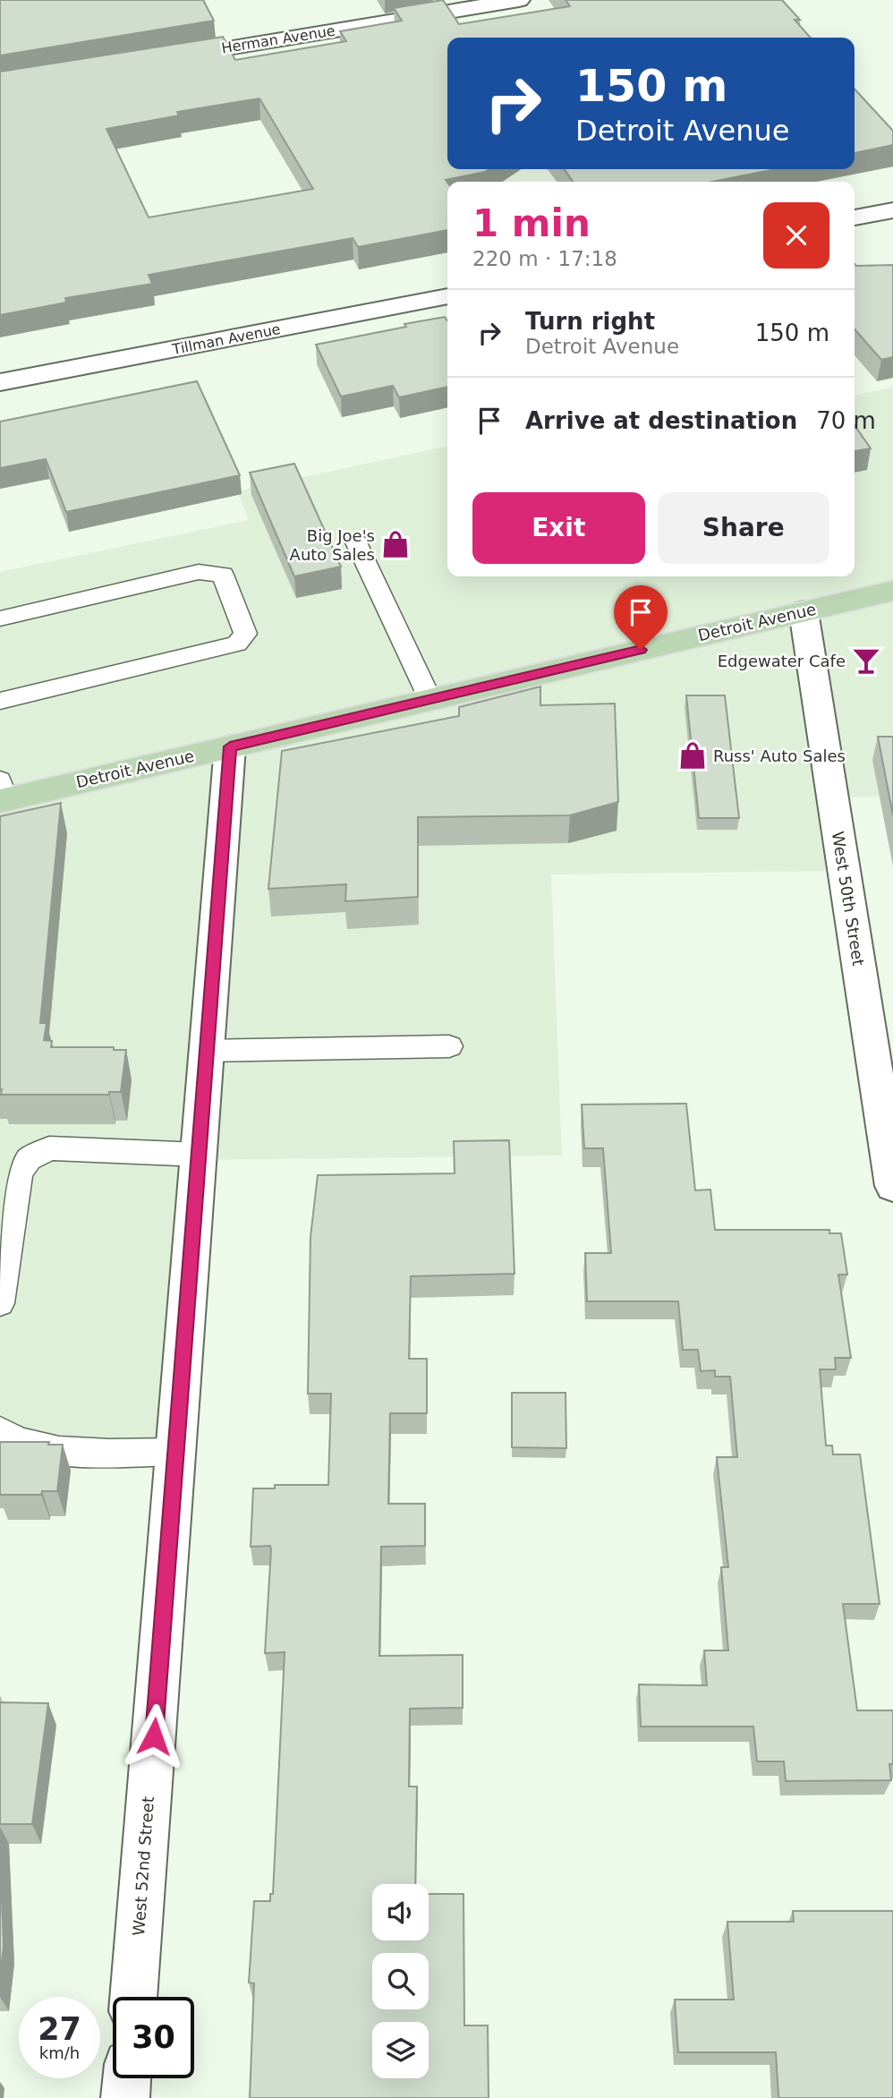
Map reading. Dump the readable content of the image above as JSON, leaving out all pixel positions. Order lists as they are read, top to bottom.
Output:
{
  "streets": {
    "main road": ["Detroit Avenue"],
    "street": [
      "Herman Avenue",
      "Tillman Avenue",
      "West 50th Street",
      "West 52nd Street"
    ]
  },
  "crossings": [
    ["Detroit Avenue", "West 50th Street"],
    ["Detroit Avenue", "West 52nd Street"]
  ],
  "places": {
    "shop": ["Big Joe's Auto Sales", "Russ' Auto Sales"],
    "bar": ["Edgewater Cafe"]
  },
  "page": {
    "turn": ["150 m", "Detroit Avenue"],
    "heading": ["1 min", "220 m · 17:18"],
    "list": [
      {
        "name": "Turn right",
        "note": "Detroit Avenue",
        "value": "150 m"
      },
      {
        "name": "Arrive at destination",
        "value": "70 m"
      }
    ],
    "buttons": ["Exit", "Share"],
    "speed": "27 km/h",
    "limit": "30"
  }
}
